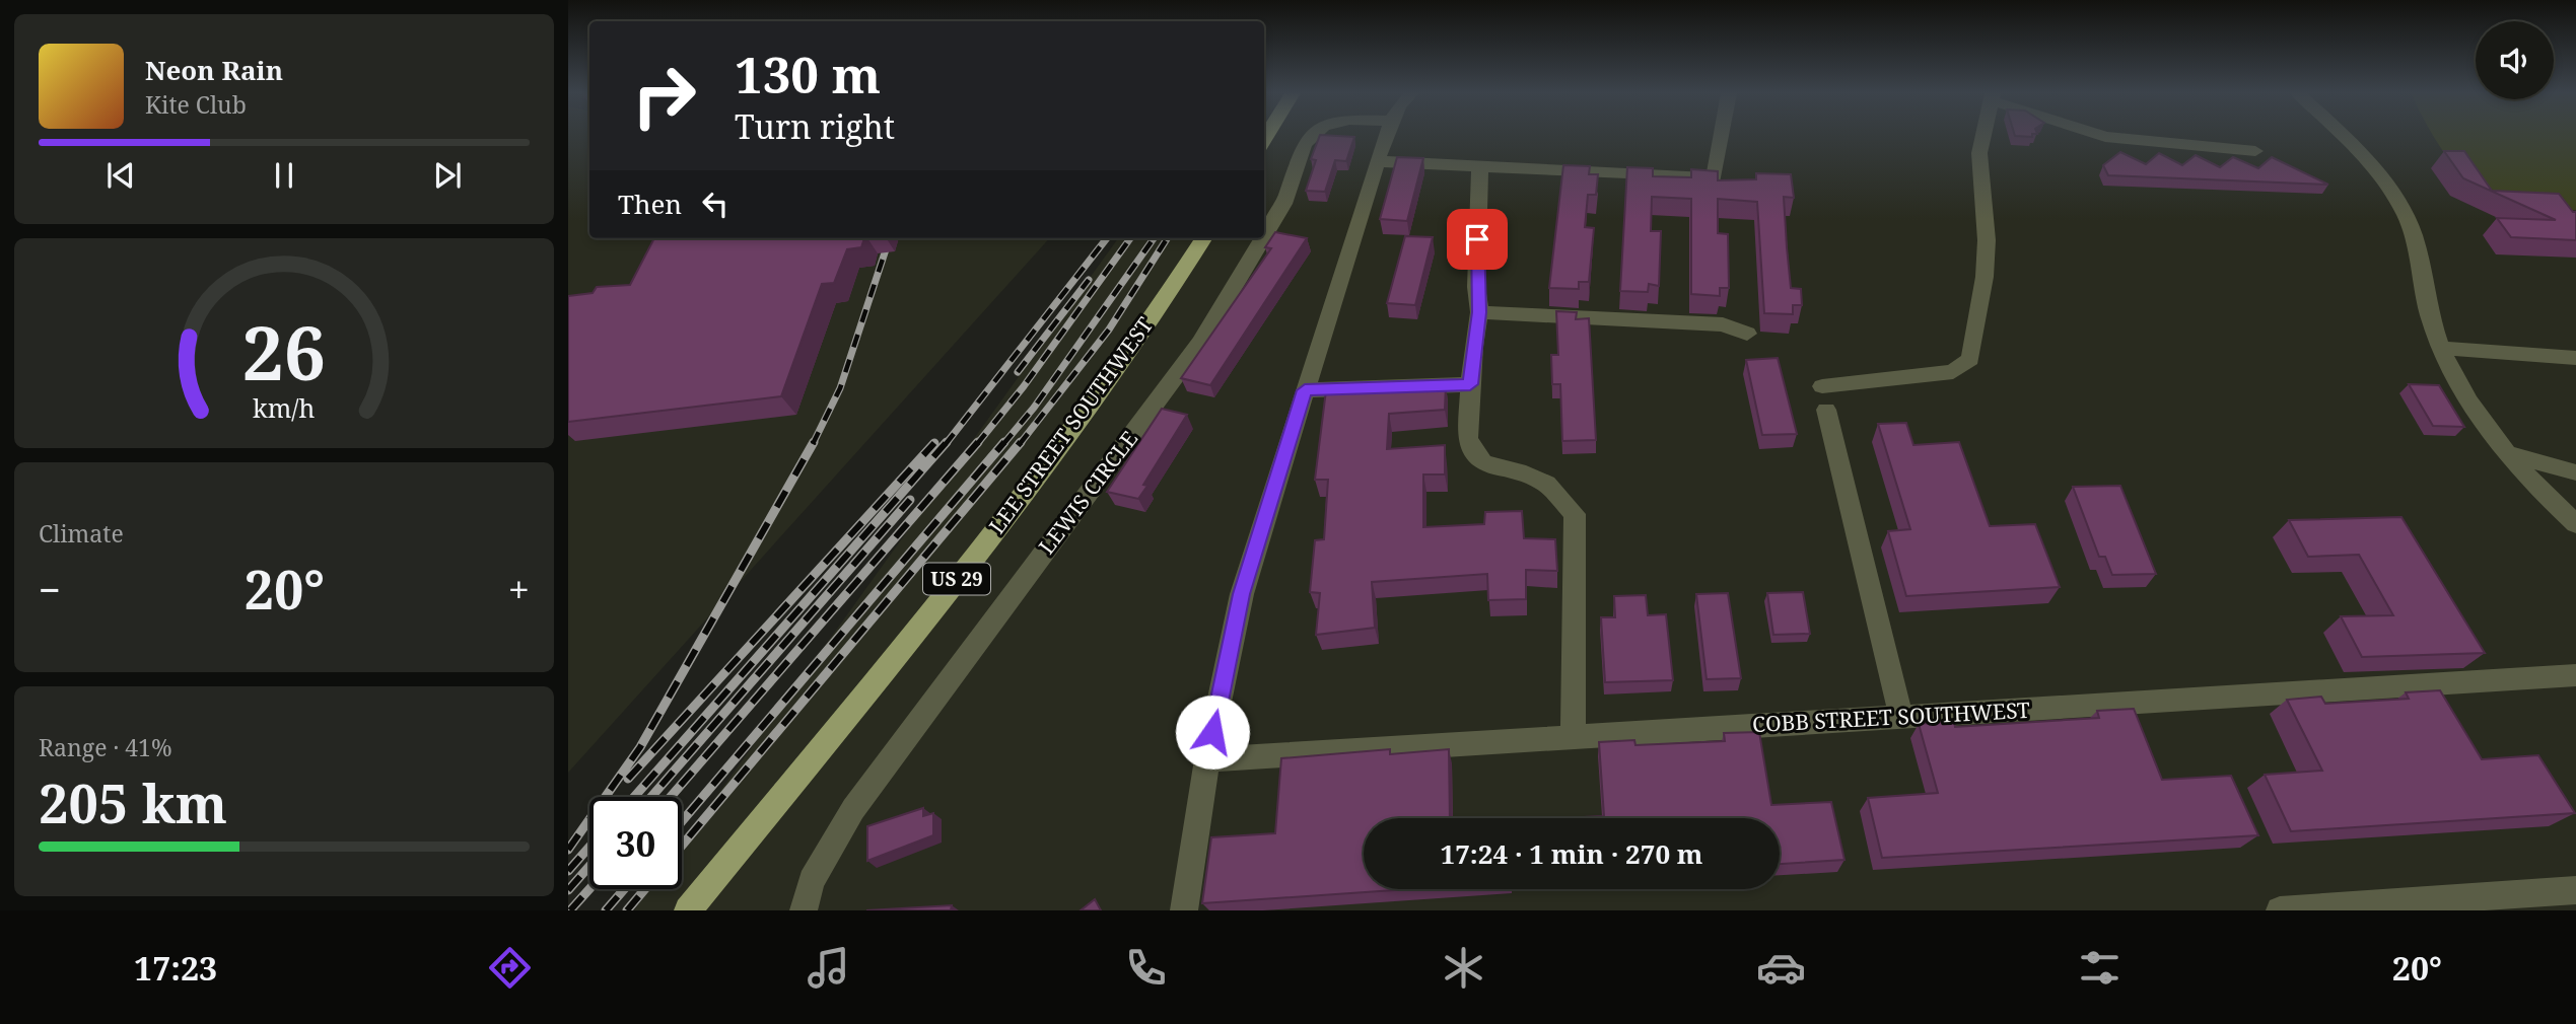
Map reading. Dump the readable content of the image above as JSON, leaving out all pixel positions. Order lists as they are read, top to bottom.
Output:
{
  "streets": {
    "main road": ["LEE STREET SOUTHWEST", "US 29"],
    "street": ["LEWIS CIRCLE", "COBB STREET SOUTHWEST"]
  },
  "page": {
    "turn": ["130 m", "Turn right"],
    "song": ["Neon Rain", "Kite Club"],
    "then": "Then",
    "tile": [
      "Climate",
      ["Range · 41%", "205 km"]
    ],
    "heat": ["−", "20°", "+"],
    "limit": "30",
    "trip": "17:24 · 1 min · 270 m",
    "tabs": ["17:23", "20°"],
    "gauge": ["26", "km/h"]
  }
}
